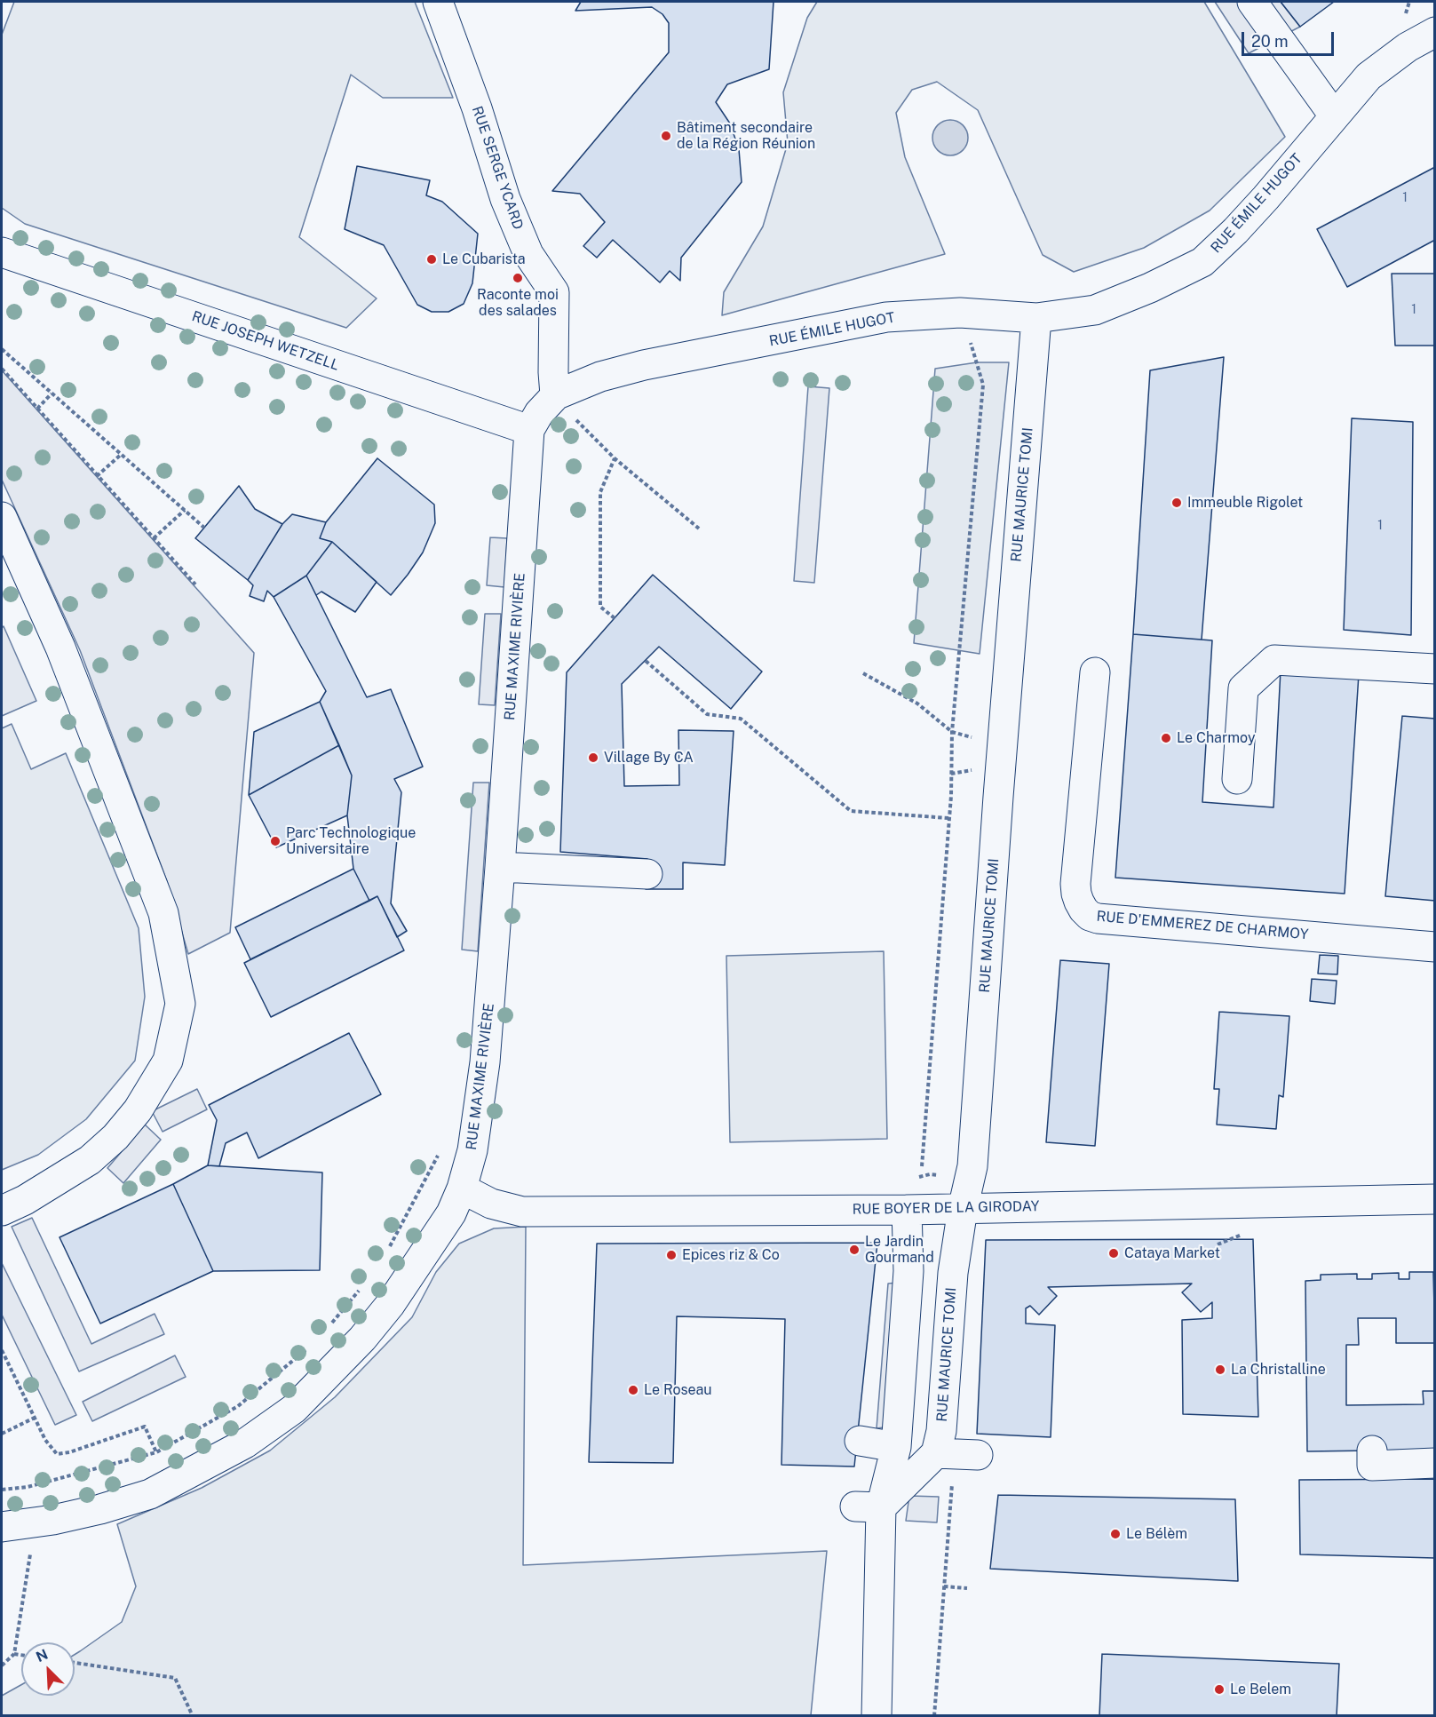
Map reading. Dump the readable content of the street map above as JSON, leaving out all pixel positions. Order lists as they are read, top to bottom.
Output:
{
  "streets": {
    "street": [
      "RUE SERGE YCARD",
      "RUE ÉMILE HUGOT",
      "RUE JOSEPH WETZELL",
      "RUE MAURICE TOMI",
      "RUE MAXIME RIVIÈRE",
      "RUE D'EMMEREZ DE CHARMOY",
      "RUE BOYER DE LA GIRODAY"
    ]
  },
  "crossings": [
    ["RUE SERGE YCARD", "RUE ÉMILE HUGOT"],
    ["RUE ÉMILE HUGOT", "RUE JOSEPH WETZELL"],
    ["RUE ÉMILE HUGOT", "RUE MAURICE TOMI"],
    ["RUE ÉMILE HUGOT", "RUE MAXIME RIVIÈRE"],
    ["RUE JOSEPH WETZELL", "RUE MAXIME RIVIÈRE"],
    ["RUE MAURICE TOMI", "RUE BOYER DE LA GIRODAY"],
    ["RUE MAXIME RIVIÈRE", "RUE BOYER DE LA GIRODAY"]
  ],
  "places": [
    "Bâtiment secondaire de la Région Réunion",
    "Le Cubarista",
    "Raconte moi des salades",
    "Immeuble Rigolet",
    "Le Charmoy",
    "Village By CA",
    "Parc Technologique Universitaire",
    "Le Jardin Gourmand",
    "Cataya Market",
    "Epices riz & Co",
    "La Christalline",
    "Le Roseau",
    "Le Bélèm",
    "Le Belem"
  ],
  "house_numbers": ["1", "1", "1"],
  "scale_bar": "20 m",
  "north": "top left"
}
